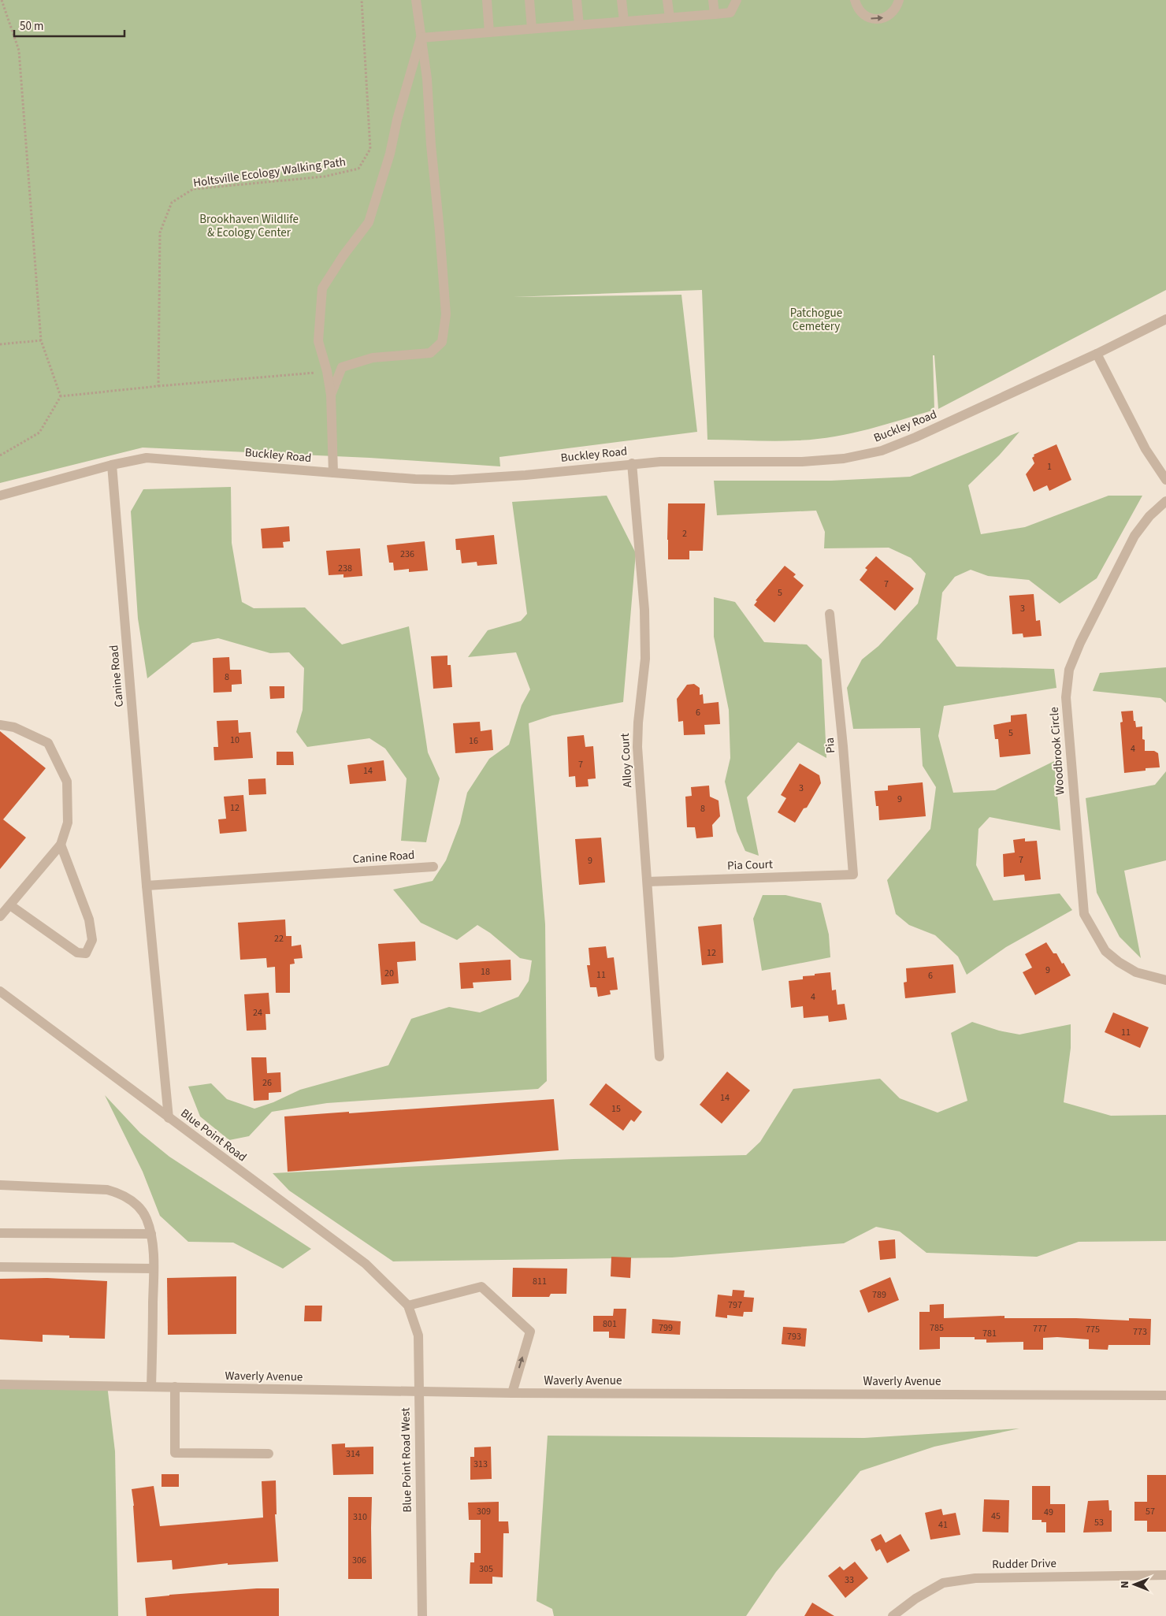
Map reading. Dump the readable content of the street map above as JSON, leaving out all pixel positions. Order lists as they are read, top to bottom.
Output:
{
  "streets": {
    "street": [
      "Buckley Road",
      "Canine Road",
      "Pia",
      "Woodbrook Circle",
      "Alloy Court",
      "Pia Court",
      "Blue Point Road",
      "Waverly Avenue",
      "Blue Point Road West",
      "Rudder Drive"
    ],
    "path": ["Holtsville Ecology Walking Path"]
  },
  "crossings": [
    ["Buckley Road", "Canine Road"],
    ["Buckley Road", "Alloy Court"],
    ["Canine Road", "Blue Point Road"],
    ["Pia", "Pia Court"],
    ["Alloy Court", "Pia Court"],
    ["Blue Point Road", "Blue Point Road West"],
    ["Waverly Avenue", "Blue Point Road West"]
  ],
  "parks": ["Brookhaven Wildlife & Ecology Center", "Patchogue Cemetery"],
  "house_numbers": [
    "1",
    "2",
    "236",
    "238",
    "7",
    "5",
    "3",
    "8",
    "6",
    "5",
    "10",
    "16",
    "4",
    "7",
    "14",
    "3",
    "9",
    "12",
    "8",
    "7",
    "9",
    "22",
    "12",
    "9",
    "18",
    "20",
    "11",
    "6",
    "4",
    "24",
    "11",
    "26",
    "14",
    "15",
    "811",
    "789",
    "797",
    "801",
    "799",
    "785",
    "777",
    "775",
    "773",
    "781",
    "793",
    "314",
    "313",
    "309",
    "57",
    "49",
    "45",
    "310",
    "53",
    "41",
    "306",
    "305",
    "33"
  ],
  "scale_bar": "50 m",
  "north": "left"
}
